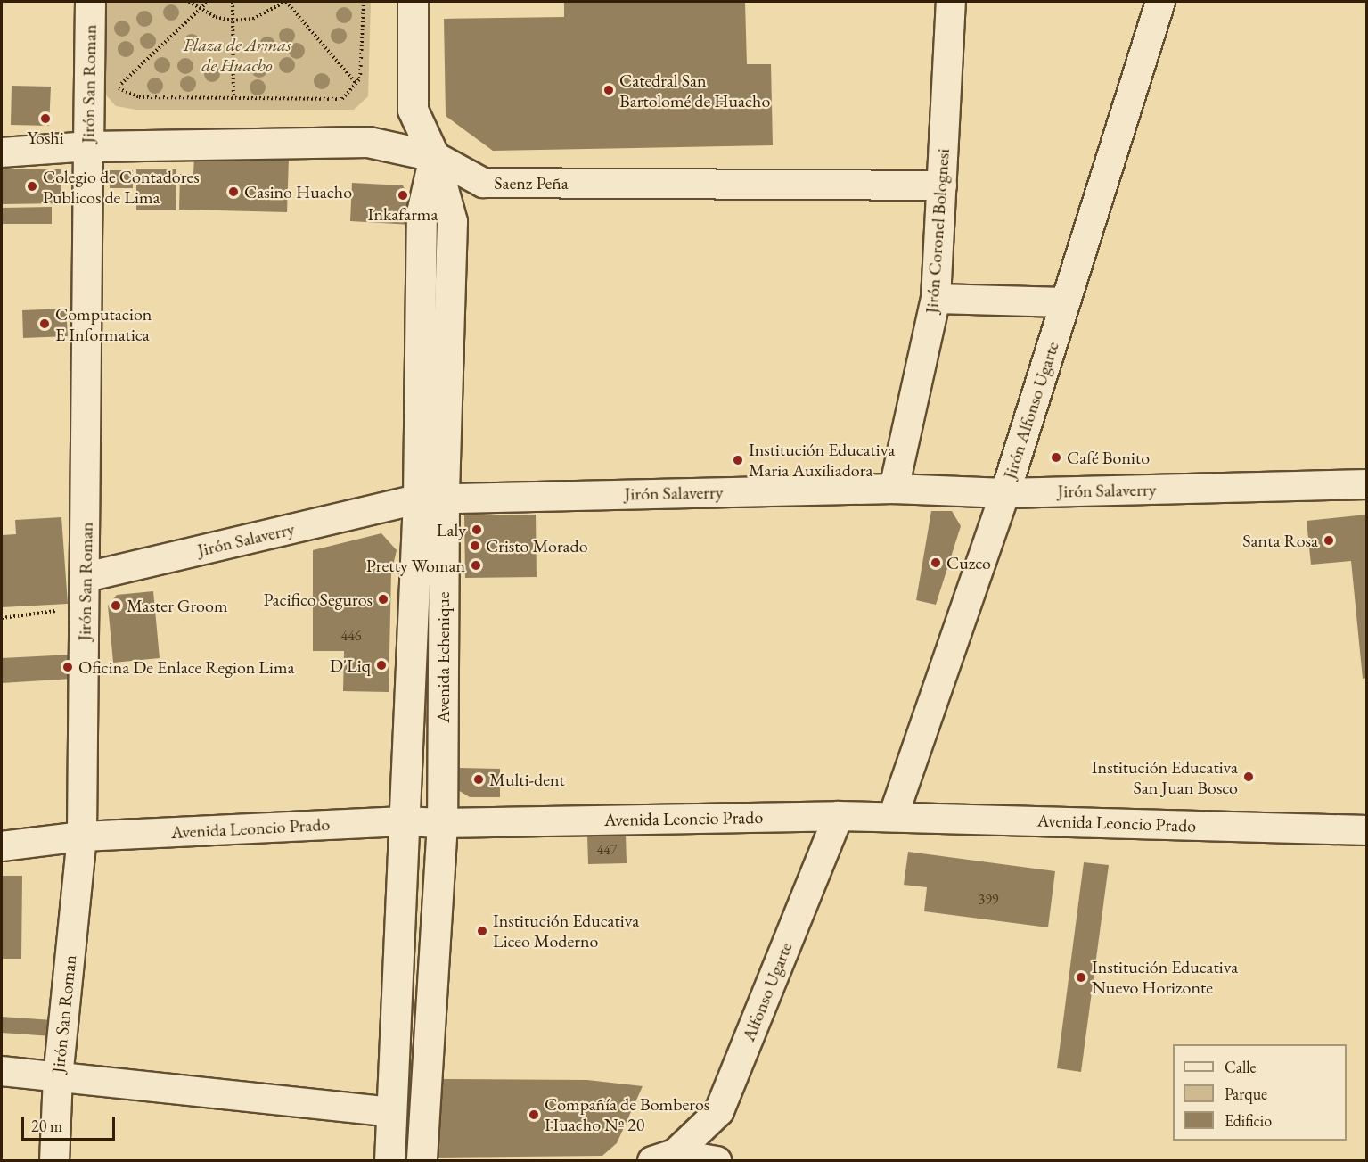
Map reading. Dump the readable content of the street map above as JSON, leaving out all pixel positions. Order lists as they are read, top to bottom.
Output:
{
  "streets": {
    "street": [
      "Jirón San Roman",
      "Saenz Peña",
      "Jirón Coronel Bolognesi",
      "Jirón Alfonso Ugarte",
      "Jirón Salaverry",
      "Avenida Echenique",
      "Avenida Leoncio Prado",
      "Alfonso Ugarte"
    ]
  },
  "crossings": [
    ["Jirón San Roman", "Saenz Peña"],
    ["Jirón San Roman", "Jirón Salaverry"],
    ["Jirón San Roman", "Avenida Leoncio Prado"],
    ["Saenz Peña", "Jirón Coronel Bolognesi"],
    ["Saenz Peña", "Avenida Echenique"],
    ["Jirón Coronel Bolognesi", "Jirón Salaverry"],
    ["Jirón Alfonso Ugarte", "Jirón Salaverry"],
    ["Jirón Alfonso Ugarte", "Avenida Leoncio Prado"],
    ["Jirón Salaverry", "Avenida Echenique"],
    ["Avenida Echenique", "Avenida Leoncio Prado"],
    ["Avenida Leoncio Prado", "Alfonso Ugarte"]
  ],
  "parks": ["Plaza de Armas de Huacho"],
  "places": [
    "Catedral San Bartolomé de Huacho",
    "Yoshi",
    "Colegio de Contadores Publicos de Lima",
    "Casino Huacho",
    "Inkafarma",
    "Computacion E Informatica",
    "Café Bonito",
    "Institución Educativa Maria Auxiliadora",
    "Laly",
    "Santa Rosa",
    "Cristo Morado",
    "Cuzco",
    "Pretty Woman",
    "Pacifico Seguros",
    "Master Groom",
    "D'Liq",
    "Oficina De Enlace Region Lima",
    "Institución Educativa San Juan Bosco",
    "Multi-dent",
    "Institución Educativa Liceo Moderno",
    "Institución Educativa Nuevo Horizonte",
    "Compañía de Bomberos Huacho Nº 20"
  ],
  "house_numbers": ["446", "447", "399"],
  "legend": ["Calle", "Parque", "Edificio"],
  "scale_bar": "20 m"
}
